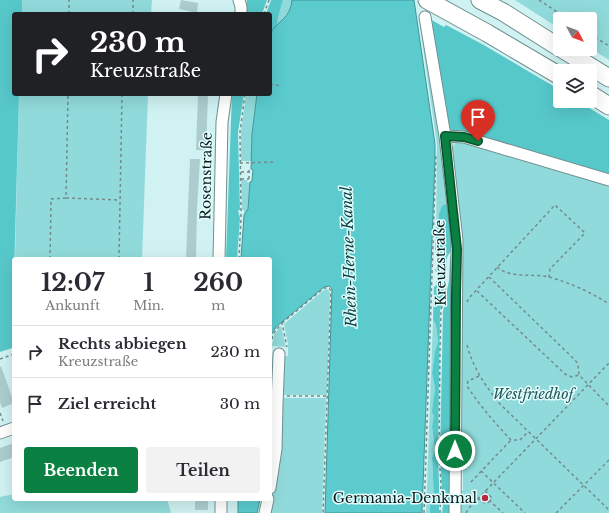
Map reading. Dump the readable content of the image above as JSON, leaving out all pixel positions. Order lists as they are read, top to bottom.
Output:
{
  "streets": {
    "street": ["Rosenstraße", "Kreuzstraße"]
  },
  "water": ["Rhein-Herne-Kanal"],
  "parks": ["Westfriedhof"],
  "places": ["Germania-Denkmal"],
  "north": "bottom right",
  "page": {
    "turn": ["230 m", "Kreuzstraße"],
    "eta": [
      "12:07",
      "Ankunft",
      "1",
      "Min.",
      "260",
      "m"
    ],
    "list": [
      {
        "name": "Rechts abbiegen",
        "note": "Kreuzstraße",
        "value": "230 m"
      },
      {
        "name": "Ziel erreicht",
        "value": "30 m"
      }
    ],
    "buttons": ["Beenden", "Teilen"]
  }
}
